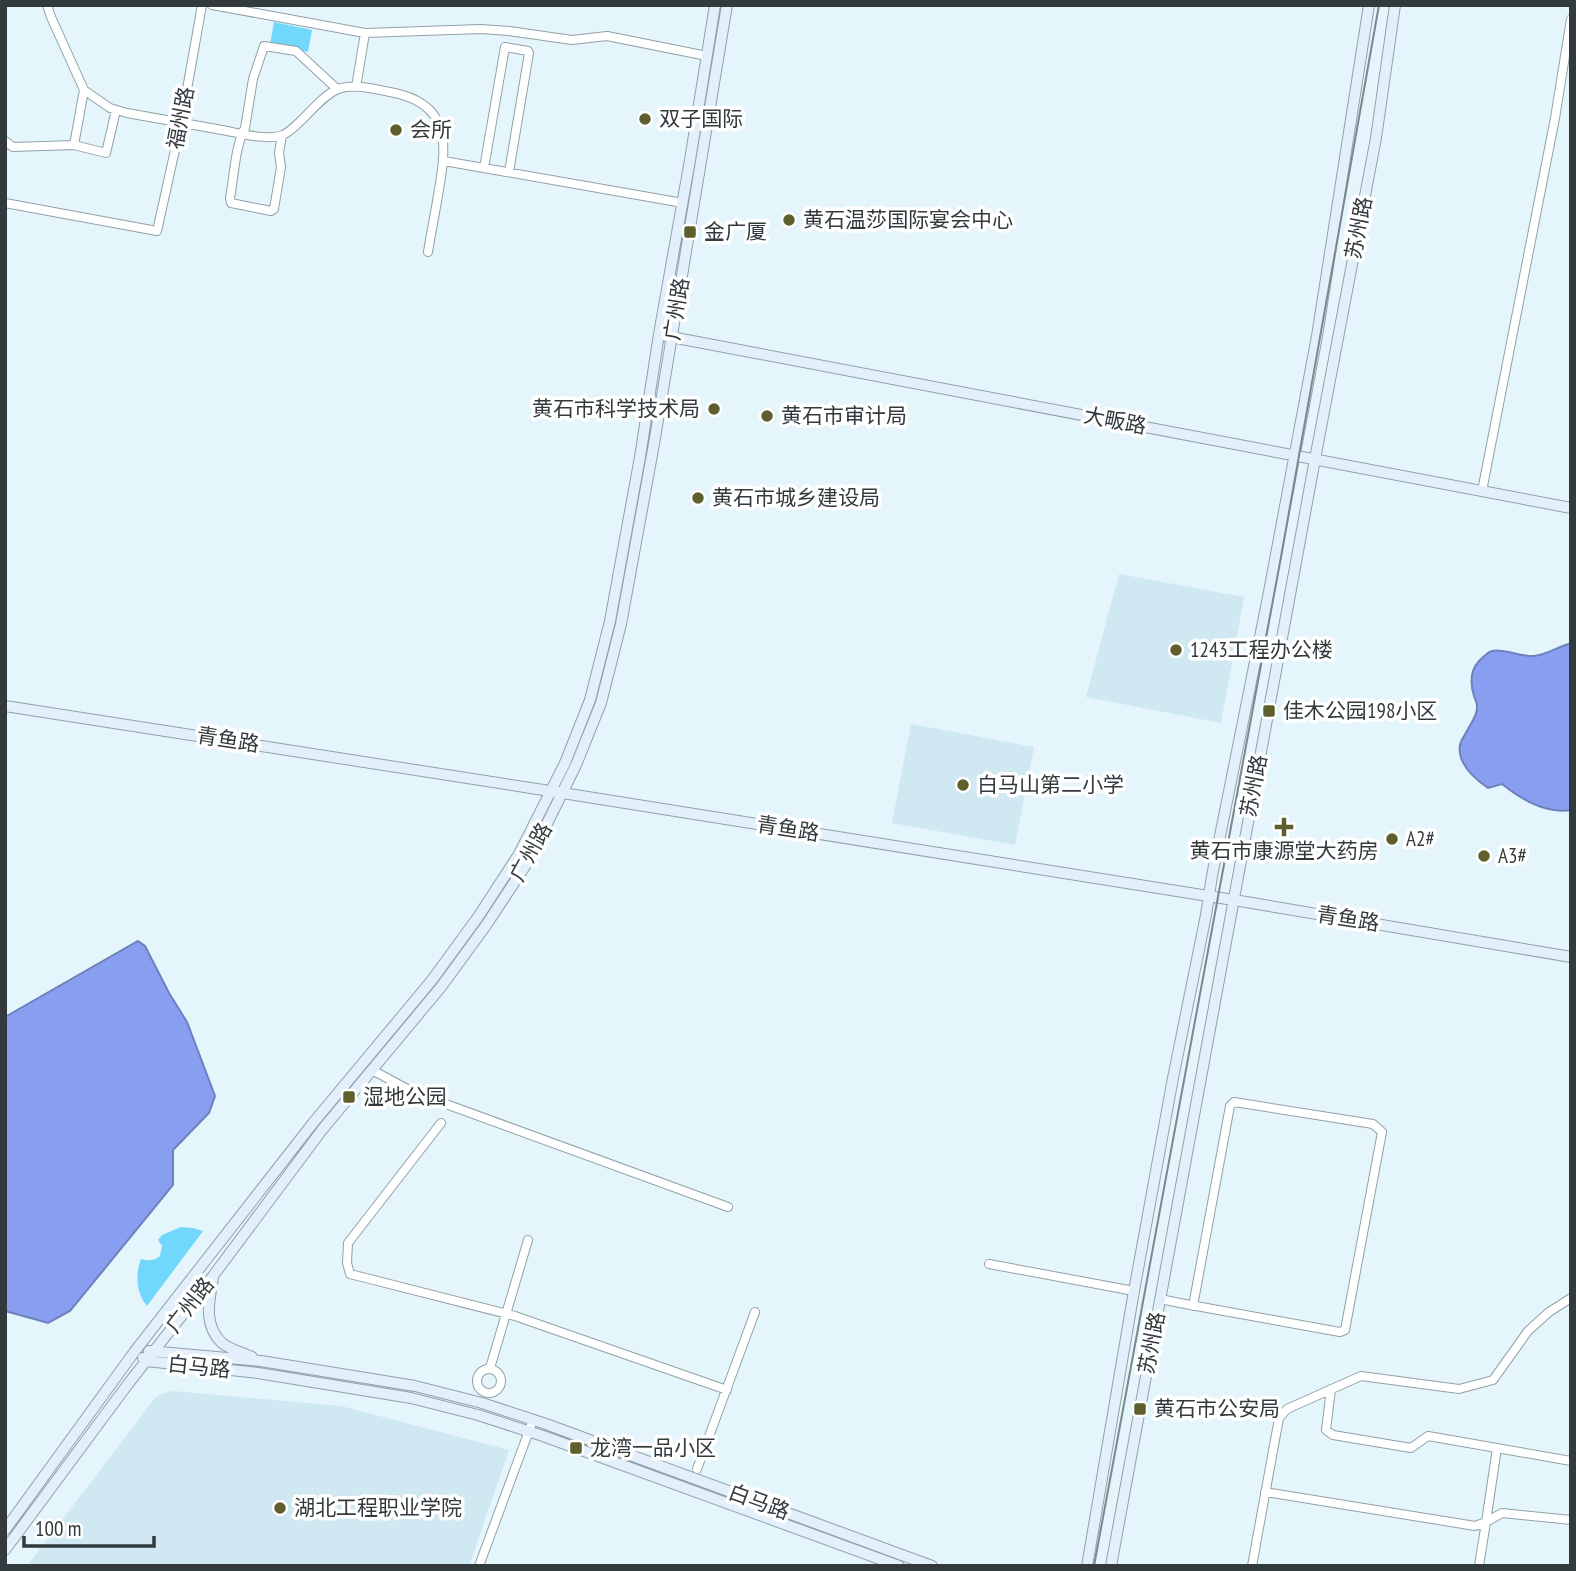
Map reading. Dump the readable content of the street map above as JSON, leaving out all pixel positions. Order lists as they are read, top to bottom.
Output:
{
  "streets": {
    "main road": [
      "苏州路",
      "广州路",
      "大畈路",
      "青鱼路",
      "白马路"
    ],
    "street": ["福州路"]
  },
  "crossings": [
    ["苏州路", "大畈路"],
    ["苏州路", "青鱼路"],
    ["广州路", "大畈路"],
    ["广州路", "青鱼路"],
    ["广州路", "白马路"]
  ],
  "places": {
    "other": [
      "双子国际",
      "会所",
      "黄石温莎国际宴会中心",
      "黄石市科学技术局",
      "黄石市审计局",
      "黄石市城乡建设局",
      "1243工程办公楼",
      "白马山第二小学",
      "A2#",
      "A3#",
      "湖北工程职业学院"
    ],
    "transit": [
      "金广厦",
      "佳木公园198小区",
      "湿地公园",
      "黄石市公安局",
      "龙湾一品小区"
    ],
    "health": ["黄石市康源堂大药房"]
  },
  "scale_bar": "100 m"
}
